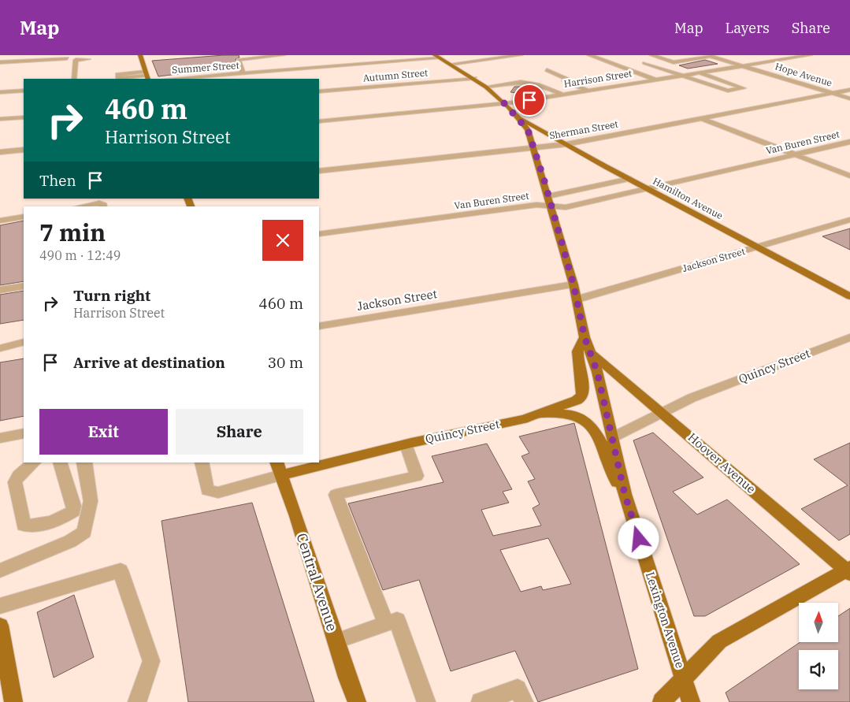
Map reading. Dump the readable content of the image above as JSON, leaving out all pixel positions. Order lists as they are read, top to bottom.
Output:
{
  "streets": {
    "main road": [
      "Hamilton Avenue",
      "Quincy Street",
      "Hoover Avenue",
      "Central Avenue",
      "Lexington Avenue"
    ],
    "street": [
      "Summer Street",
      "Hope Avenue",
      "Autumn Street",
      "Harrison Street",
      "Sherman Street",
      "Van Buren Street",
      "Jackson Street"
    ]
  },
  "crossings": [
    ["Summer Street", "Lexington Avenue"],
    ["Hope Avenue", "Harrison Street"],
    ["Hope Avenue", "Sherman Street"],
    ["Autumn Street", "Lexington Avenue"],
    ["Harrison Street", "Lexington Avenue"],
    ["Sherman Street", "Hamilton Avenue"],
    ["Sherman Street", "Lexington Avenue"],
    ["Van Buren Street", "Hamilton Avenue"],
    ["Van Buren Street", "Lexington Avenue"],
    ["Hamilton Avenue", "Jackson Street"],
    ["Hamilton Avenue", "Lexington Avenue"],
    ["Jackson Street", "Lexington Avenue"],
    ["Quincy Street", "Hoover Avenue"],
    ["Quincy Street", "Central Avenue"],
    ["Quincy Street", "Lexington Avenue"],
    ["Hoover Avenue", "Lexington Avenue"]
  ],
  "north": "top",
  "page": {
    "header": "Map",
    "nav": ["Map", "Layers", "Share"],
    "turn": ["460 m", "Harrison Street"],
    "then": "Then",
    "heading": ["7 min", "490 m · 12:49"],
    "list": [
      {
        "name": "Turn right",
        "note": "Harrison Street",
        "value": "460 m"
      },
      {
        "name": "Arrive at destination",
        "value": "30 m"
      }
    ],
    "buttons": ["Exit", "Share"]
  }
}
